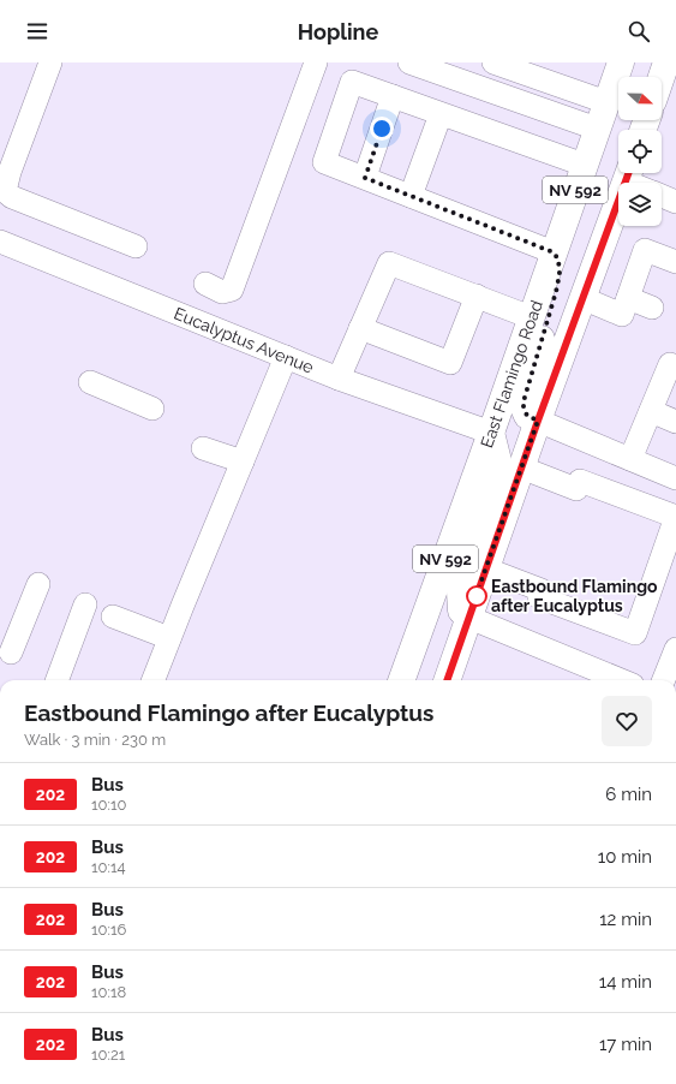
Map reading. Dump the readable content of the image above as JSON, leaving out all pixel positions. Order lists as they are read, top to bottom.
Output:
{
  "streets": {
    "main road": ["NV 592", "East Flamingo Road"],
    "street": ["Eucalyptus Avenue"]
  },
  "crossings": [
    ["Eucalyptus Avenue", "East Flamingo Road"]
  ],
  "places": ["Eastbound Flamingo after Eucalyptus"],
  "lines": ["bus line 202"],
  "north": "right",
  "page": {
    "header": "Hopline",
    "heading": ["Eastbound Flamingo after Eucalyptus", "Walk · 3 min · 230 m"],
    "list": [
      {
        "mark": "202",
        "name": "Bus",
        "note": "10:10",
        "value": "6 min"
      },
      {
        "mark": "202",
        "name": "Bus",
        "note": "10:14",
        "value": "10 min"
      },
      {
        "mark": "202",
        "name": "Bus",
        "note": "10:16",
        "value": "12 min"
      },
      {
        "mark": "202",
        "name": "Bus",
        "note": "10:18",
        "value": "14 min"
      },
      {
        "mark": "202",
        "name": "Bus",
        "note": "10:21",
        "value": "17 min"
      }
    ]
  }
}
